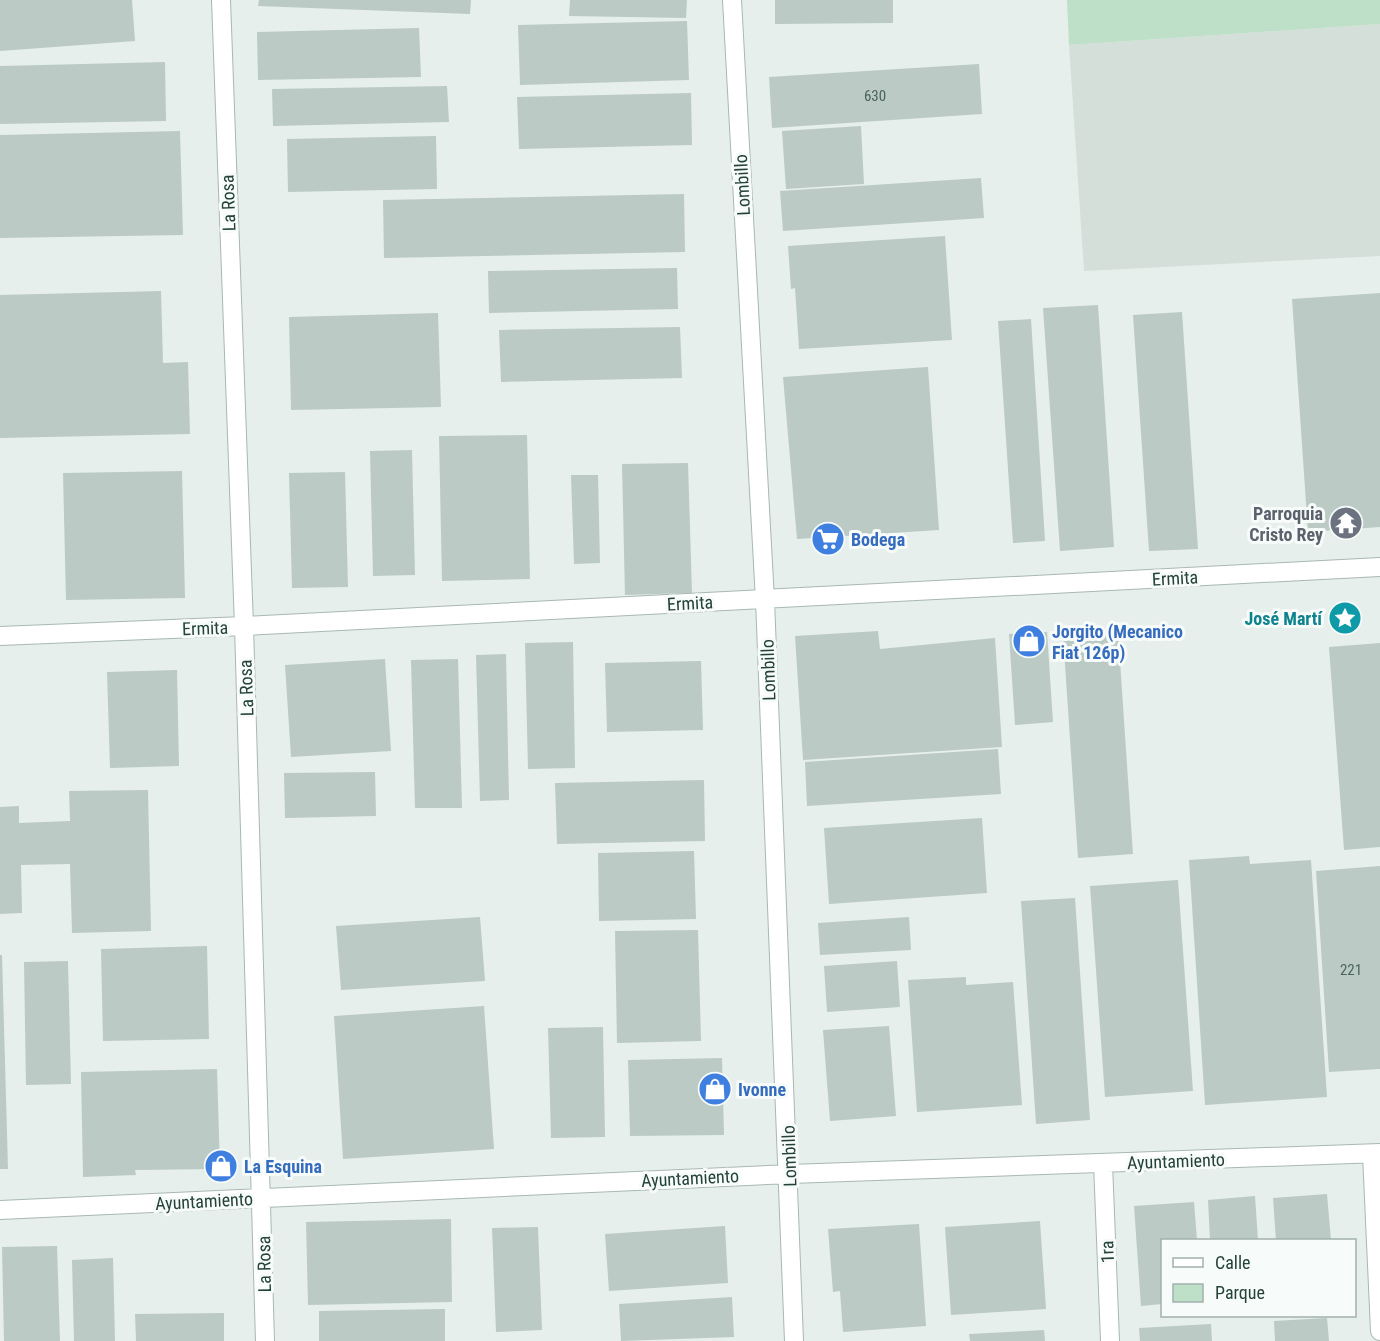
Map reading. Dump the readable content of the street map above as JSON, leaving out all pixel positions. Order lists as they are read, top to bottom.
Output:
{
  "streets": {
    "street": [
      "Lombillo",
      "La Rosa",
      "Ermita",
      "Ayuntamiento",
      "1ra"
    ]
  },
  "crossings": [
    ["Lombillo", "Ermita"],
    ["Lombillo", "Ayuntamiento"],
    ["La Rosa", "Ermita"],
    ["La Rosa", "Ayuntamiento"],
    ["Ayuntamiento", "1ra"]
  ],
  "places": {
    "temple": ["Parroquia Cristo Rey"],
    "supermarket": ["Bodega"],
    "place": ["José Martí"],
    "shop": ["Jorgito (Mecanico Fiat 126p)", "Ivonne", "La Esquina"]
  },
  "house_numbers": ["630", "221"],
  "legend": ["Calle", "Parque"]
}
